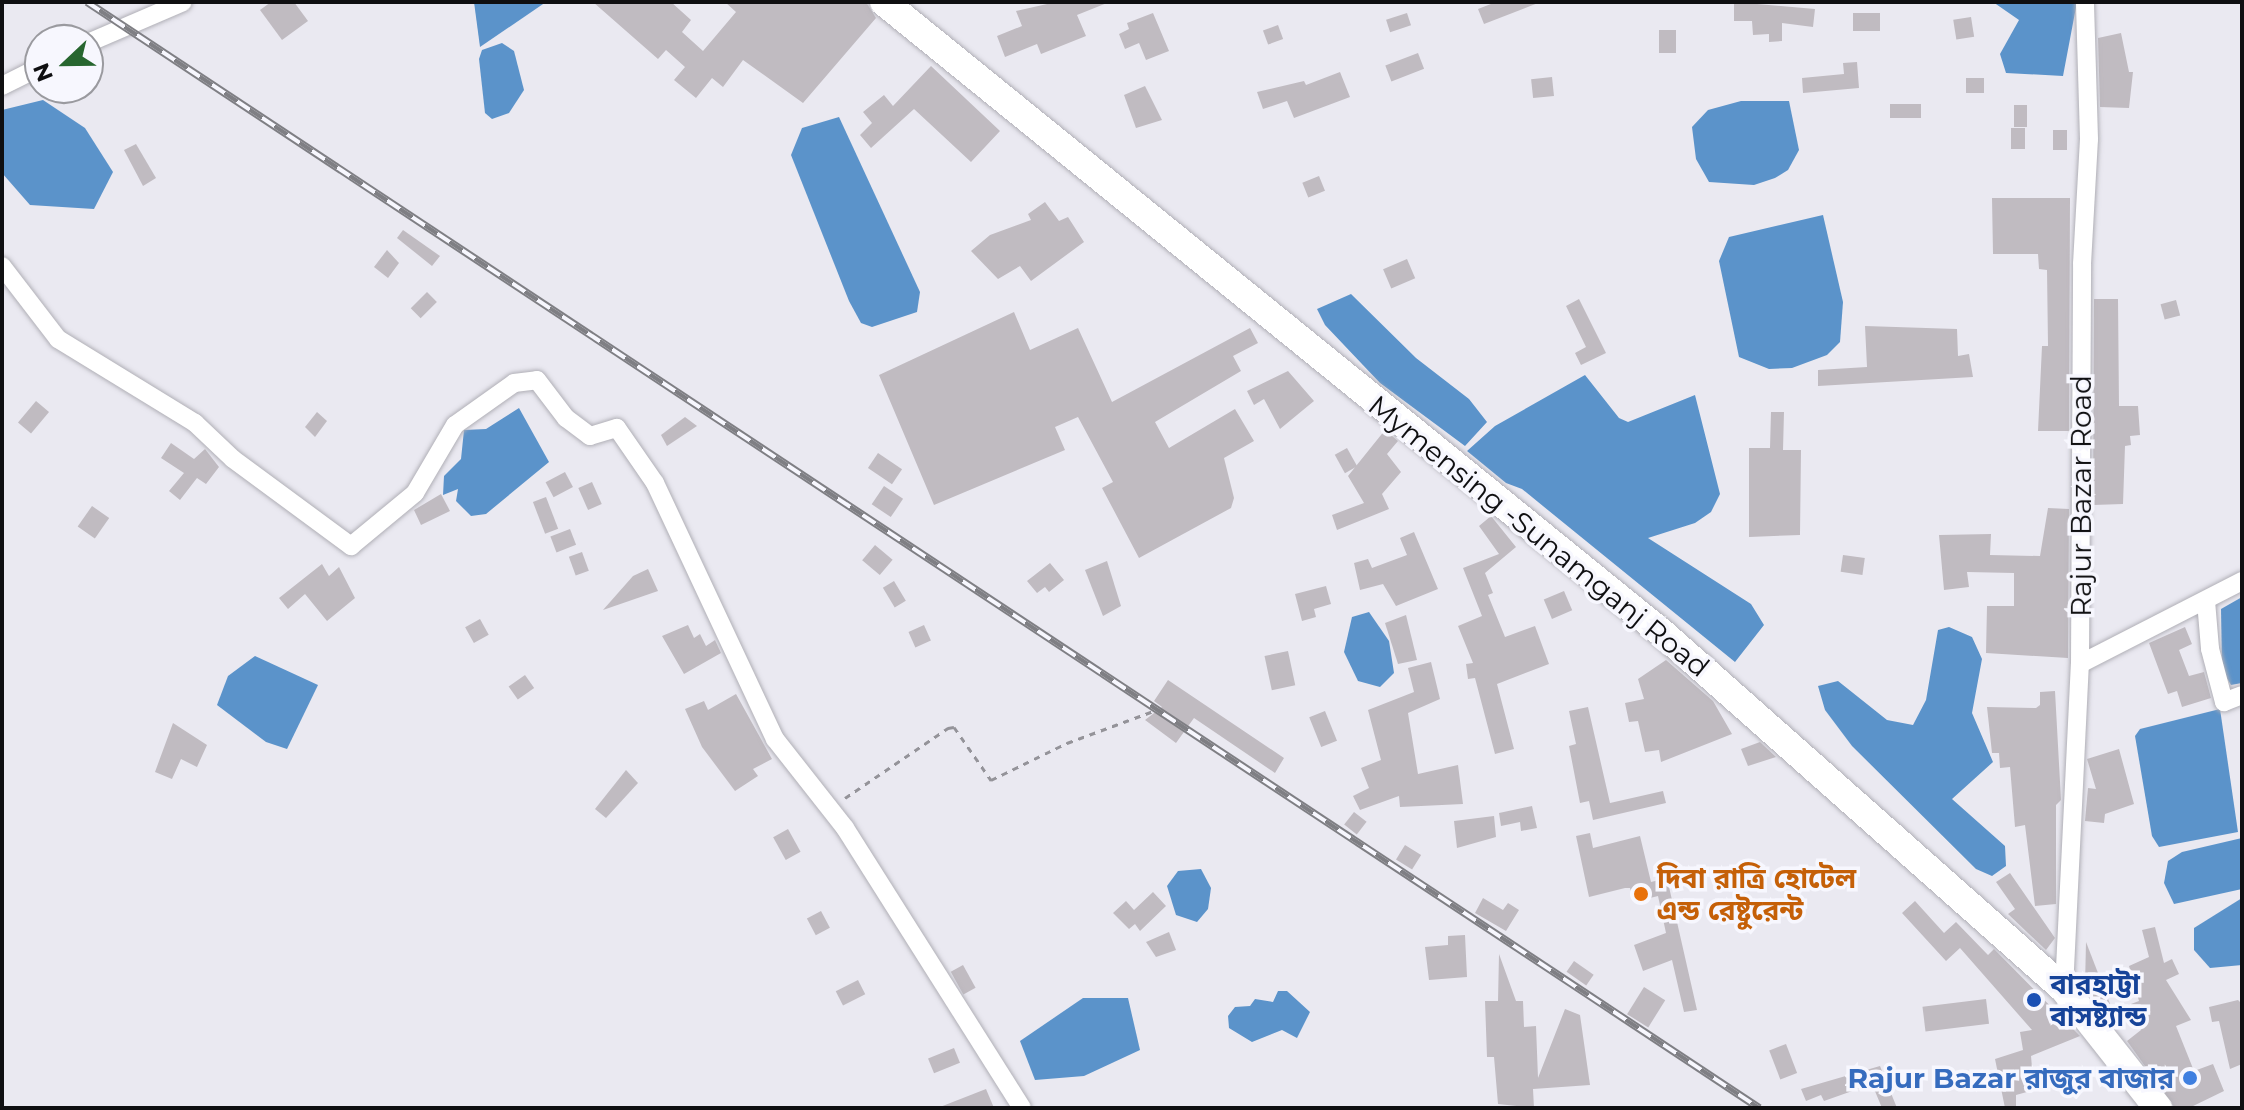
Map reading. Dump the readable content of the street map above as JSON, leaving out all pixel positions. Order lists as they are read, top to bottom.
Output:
{
  "streets": {
    "main road": ["Mymensing -Sunamganj Road"],
    "street": ["Rajur Bazar Road"]
  },
  "crossings": [
    ["Rajur Bazar Road", "Mymensing -Sunamganj Road"]
  ],
  "places": ["দিবা রাত্রি হোটেল এন্ড রেষ্টুরেন্ট", "বারহাট্টা বাসষ্ট্যান্ড", "Rajur Bazar রাজুর বাজার"],
  "north": "left"
}
